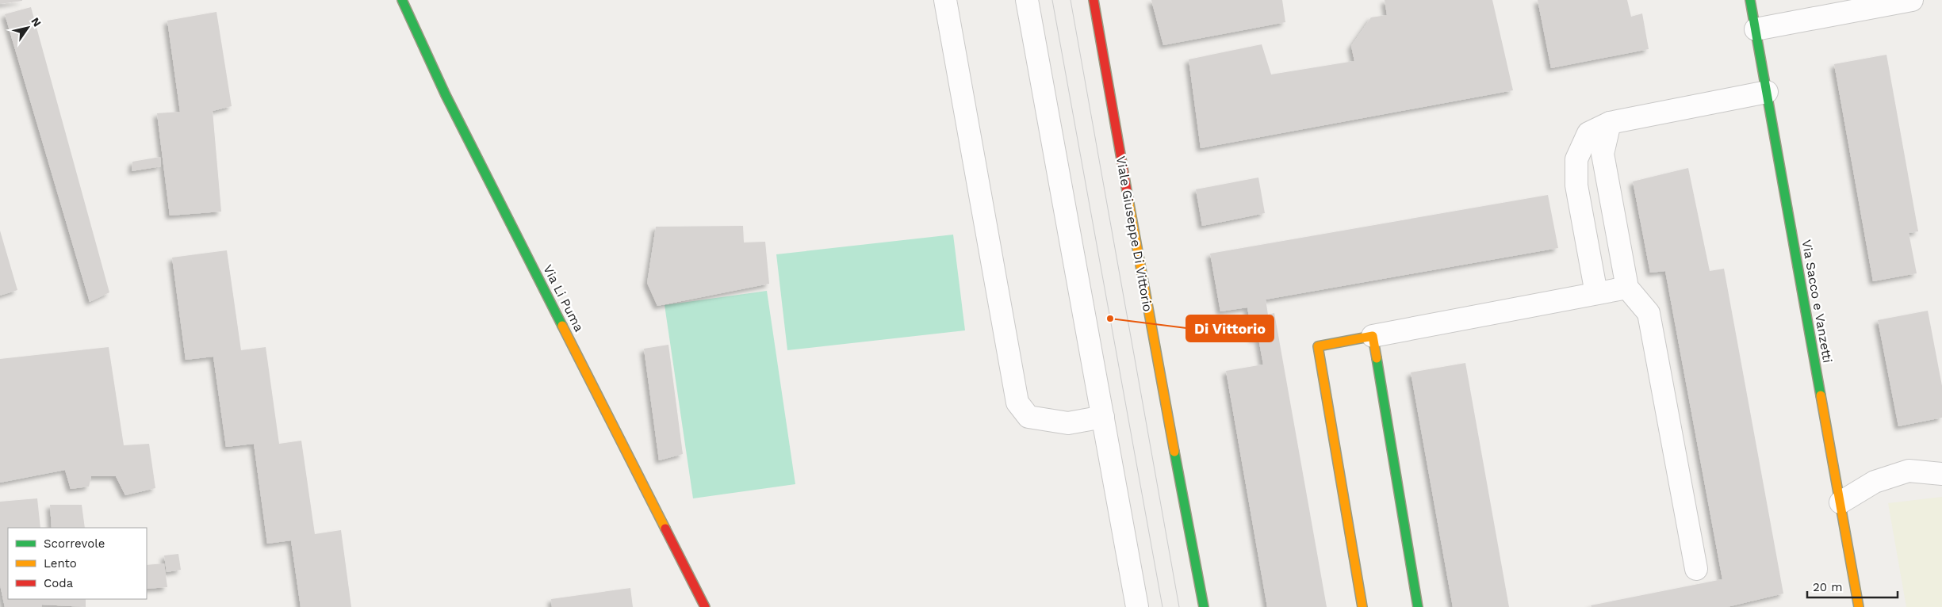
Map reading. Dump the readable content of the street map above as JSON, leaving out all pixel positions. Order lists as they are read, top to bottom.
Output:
{
  "streets": {
    "street": ["Viale Giuseppe Di Vittorio", "Via Li Puma", "Via Sacco e Vanzetti"]
  },
  "places": ["Di Vittorio"],
  "legend": ["Scorrevole", "Lento", "Coda"],
  "scale_bar": "20 m",
  "north": "top right"
}
